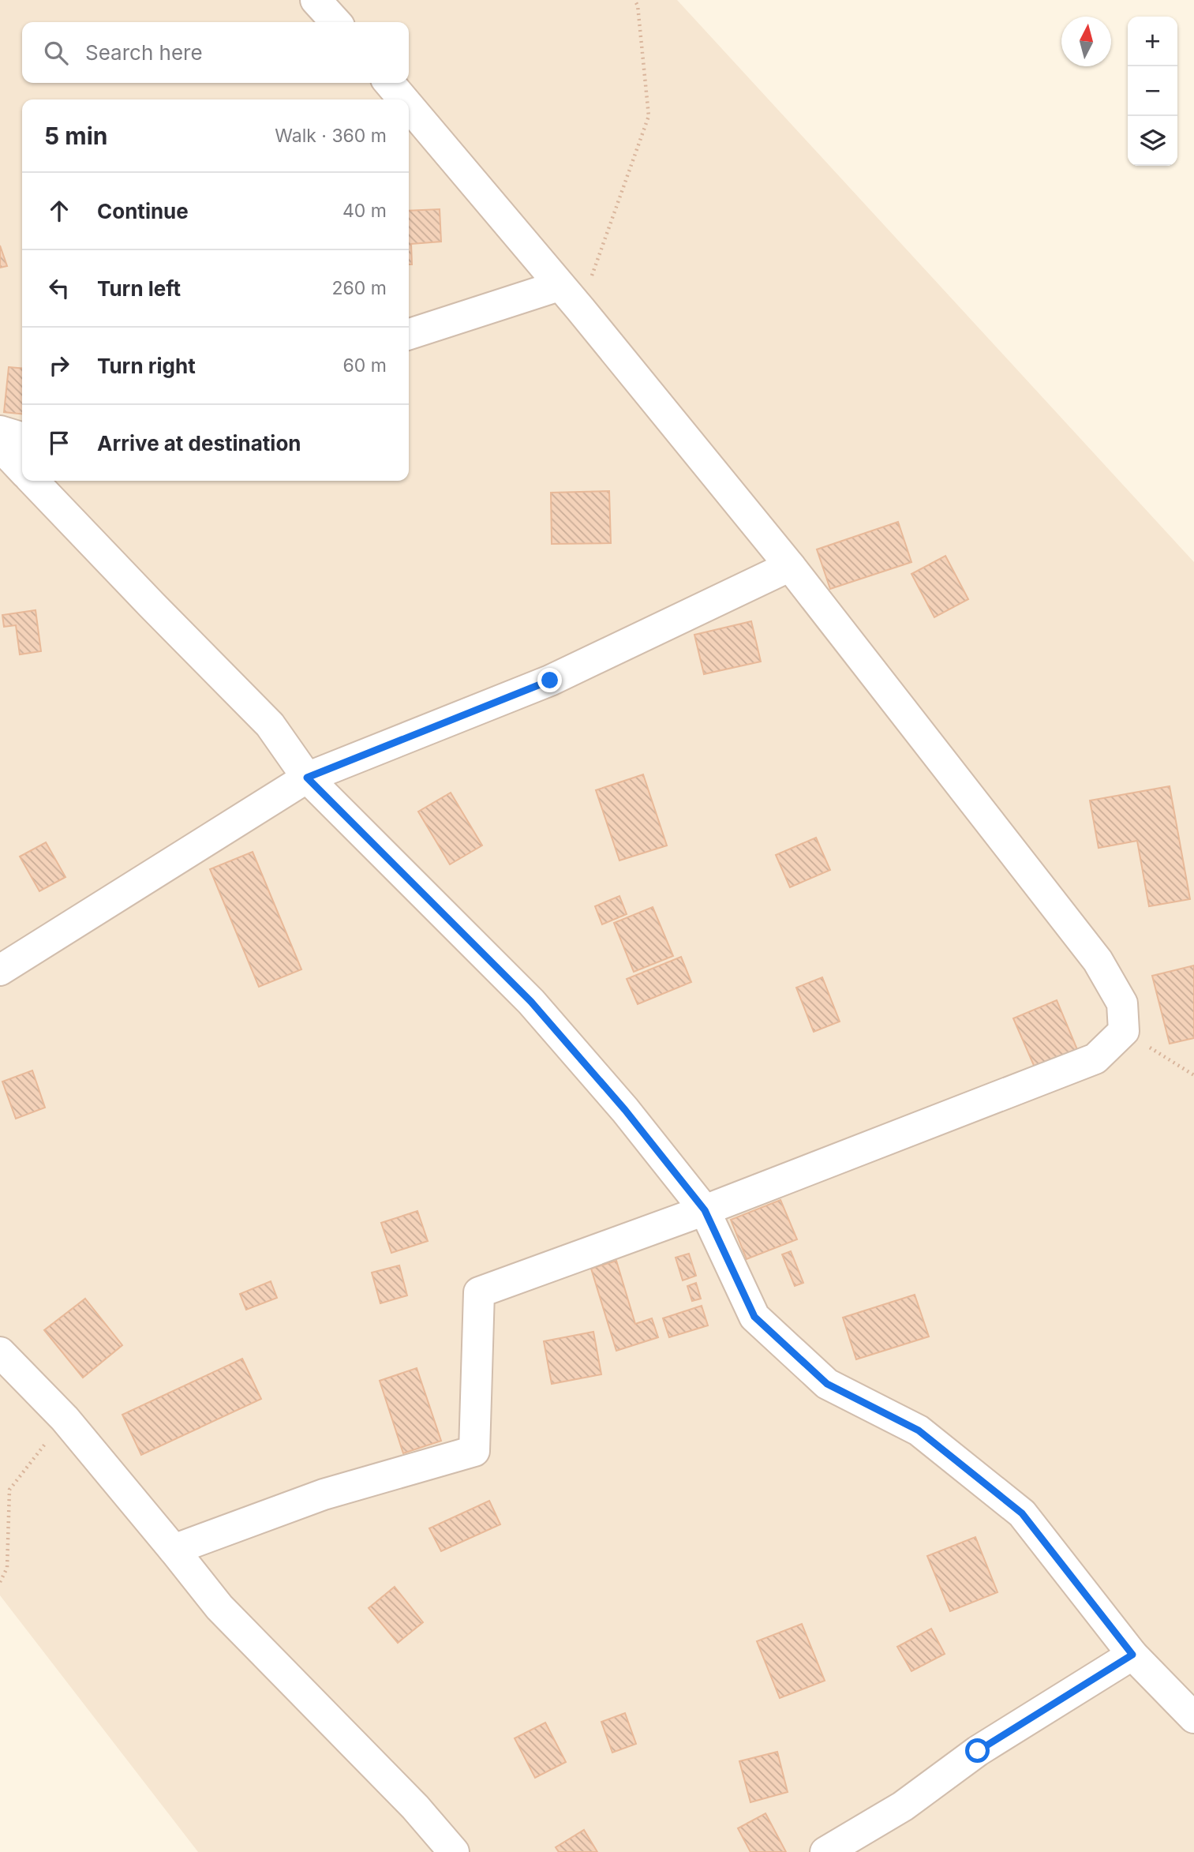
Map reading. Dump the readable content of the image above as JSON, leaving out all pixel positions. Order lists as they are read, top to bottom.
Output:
{
  "north": "top",
  "page": {
    "map_buttons": ["+", "−"],
    "search": "Search here",
    "heading": ["5 min", "Walk · 360 m"],
    "list": [
      ["Continue", "40 m"],
      ["Turn left", "260 m"],
      ["Turn right", "60 m"],
      "Arrive at destination"
    ]
  }
}
